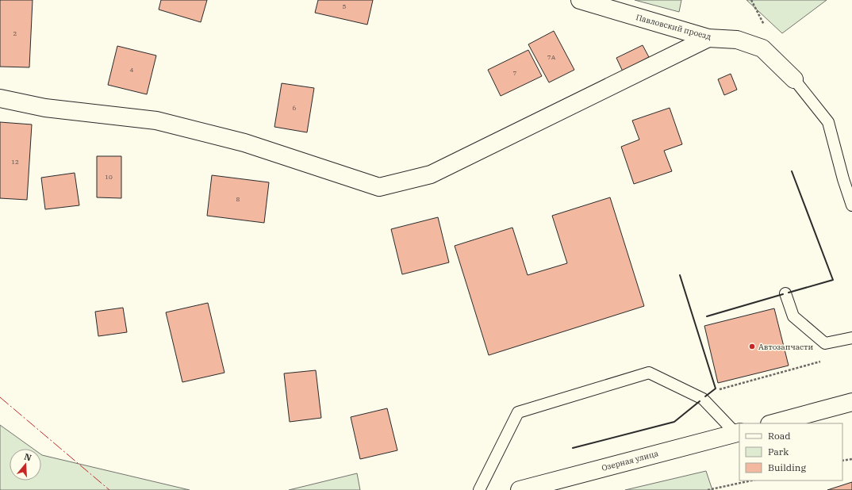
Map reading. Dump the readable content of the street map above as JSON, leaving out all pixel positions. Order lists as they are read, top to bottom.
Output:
{
  "streets": {
    "street": ["Павловский проезд", "Озерная улица"]
  },
  "places": ["Автозапчасти"],
  "house_numbers": [
    "5",
    "2",
    "7А",
    "4",
    "7",
    "6",
    "12",
    "10",
    "8"
  ],
  "legend": ["Road", "Park", "Building"],
  "north": "top"
}
